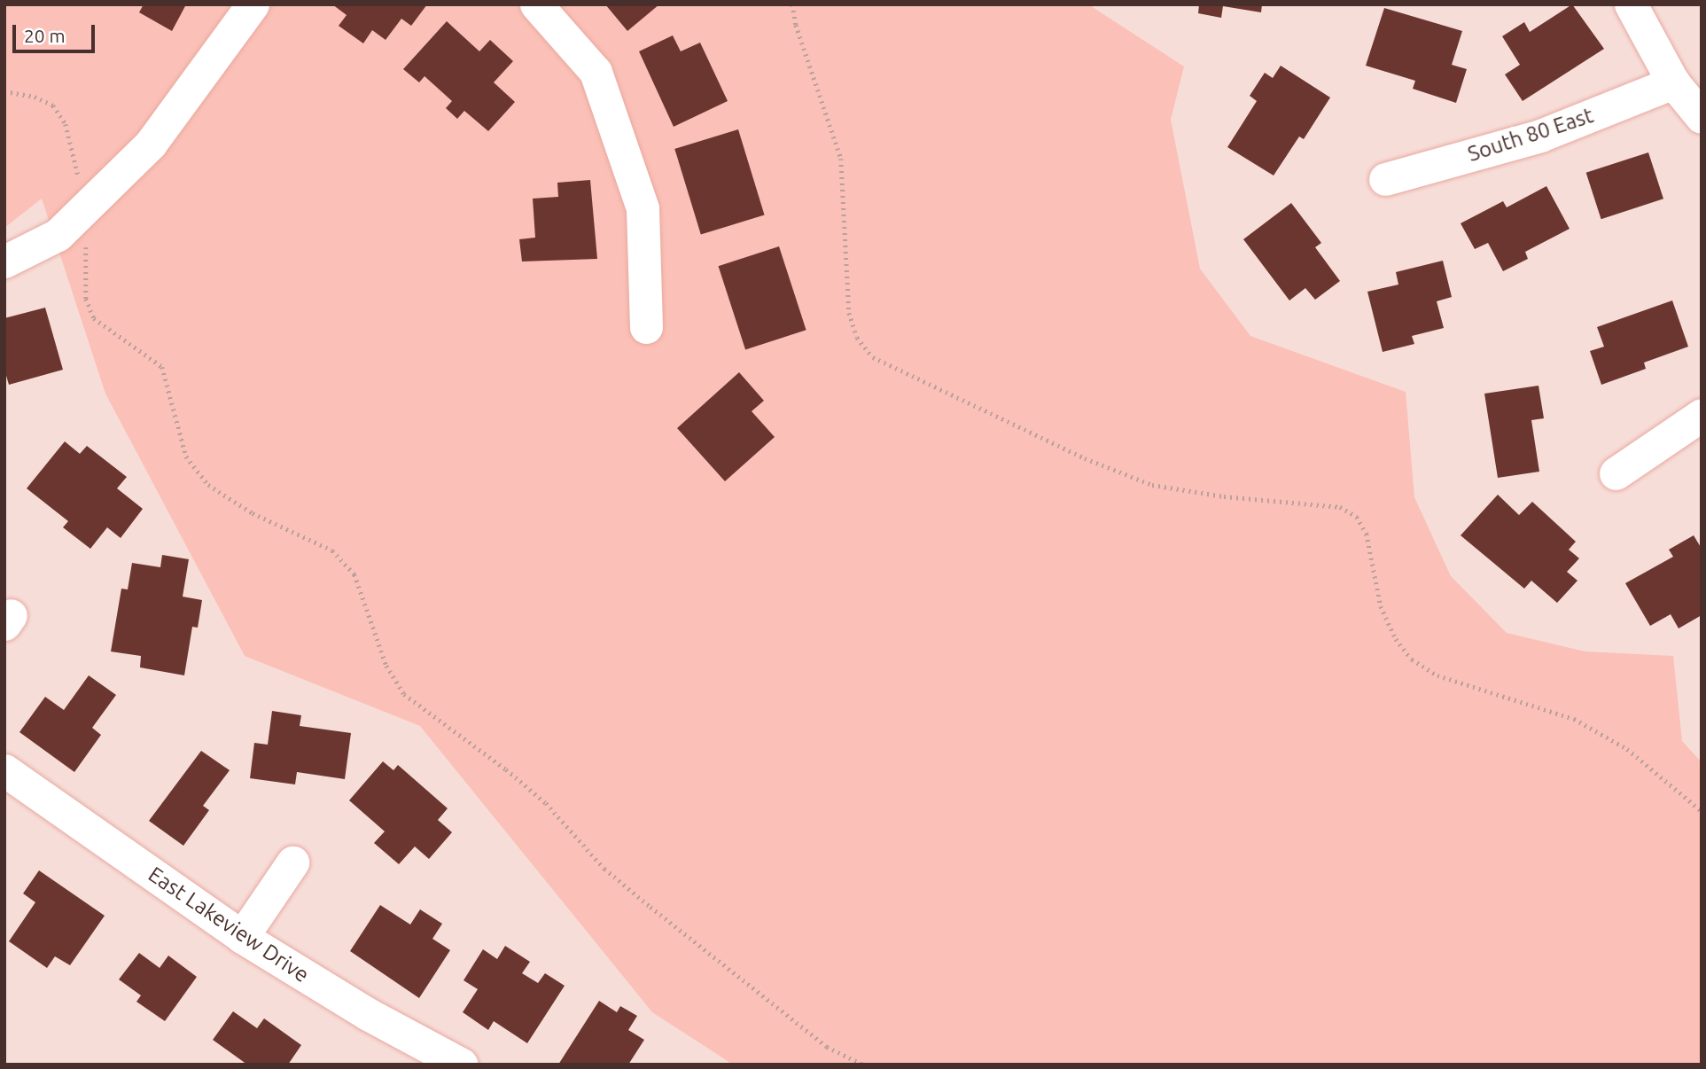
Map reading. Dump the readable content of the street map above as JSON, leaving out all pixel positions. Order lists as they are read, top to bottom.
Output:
{
  "streets": {
    "street": ["South 80 East", "East Lakeview Drive"]
  },
  "scale_bar": "20 m"
}
